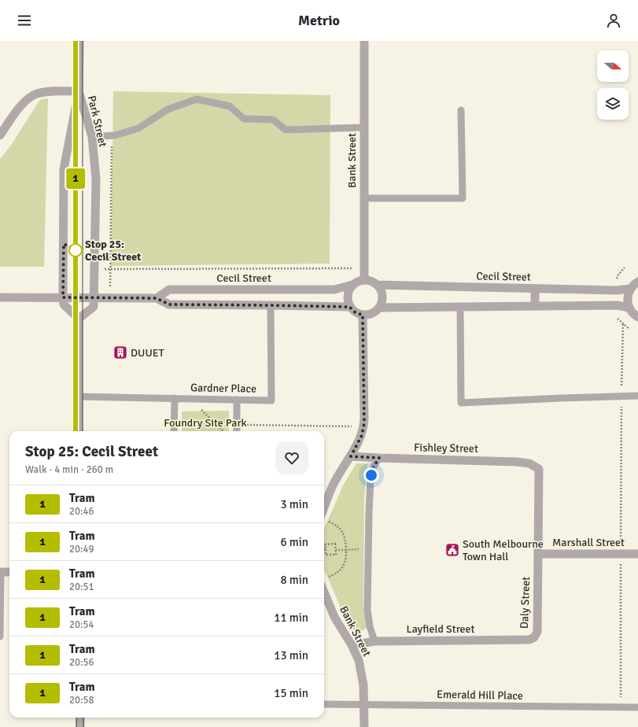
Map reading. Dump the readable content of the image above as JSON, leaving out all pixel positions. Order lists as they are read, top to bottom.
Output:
{
  "streets": {
    "street": [
      "Park Street",
      "Bank Street",
      "Cecil Street",
      "Fishley Street",
      "Marshall Street",
      "Daly Street",
      "Layfield Street"
    ],
    "lane": ["Gardner Place", "Emerald Hill Place"]
  },
  "crossings": [
    ["Bank Street", "Cecil Street"],
    ["Bank Street", "Layfield Street"],
    ["Bank Street", "Emerald Hill Place"],
    ["Fishley Street", "Daly Street"],
    ["Marshall Street", "Daly Street"],
    ["Daly Street", "Layfield Street"]
  ],
  "parks": ["Foundry Site Park"],
  "places": {
    "other": ["Stop 25: Cecil Street"],
    "building": ["DUUET"],
    "public building": ["South Melbourne Town Hall"]
  },
  "lines": ["tram line 1"],
  "north": "right",
  "page": {
    "header": "Metrio",
    "on_map": "1",
    "heading": ["Stop 25: Cecil Street", "Walk · 4 min · 260 m"],
    "list": [
      {
        "mark": "1",
        "name": "Tram",
        "note": "20:46",
        "value": "3 min"
      },
      {
        "mark": "1",
        "name": "Tram",
        "note": "20:49",
        "value": "6 min"
      },
      {
        "mark": "1",
        "name": "Tram",
        "note": "20:51",
        "value": "8 min"
      },
      {
        "mark": "1",
        "name": "Tram",
        "note": "20:54",
        "value": "11 min"
      },
      {
        "mark": "1",
        "name": "Tram",
        "note": "20:56",
        "value": "13 min"
      },
      {
        "mark": "1",
        "name": "Tram",
        "note": "20:58",
        "value": "15 min"
      }
    ]
  }
}
